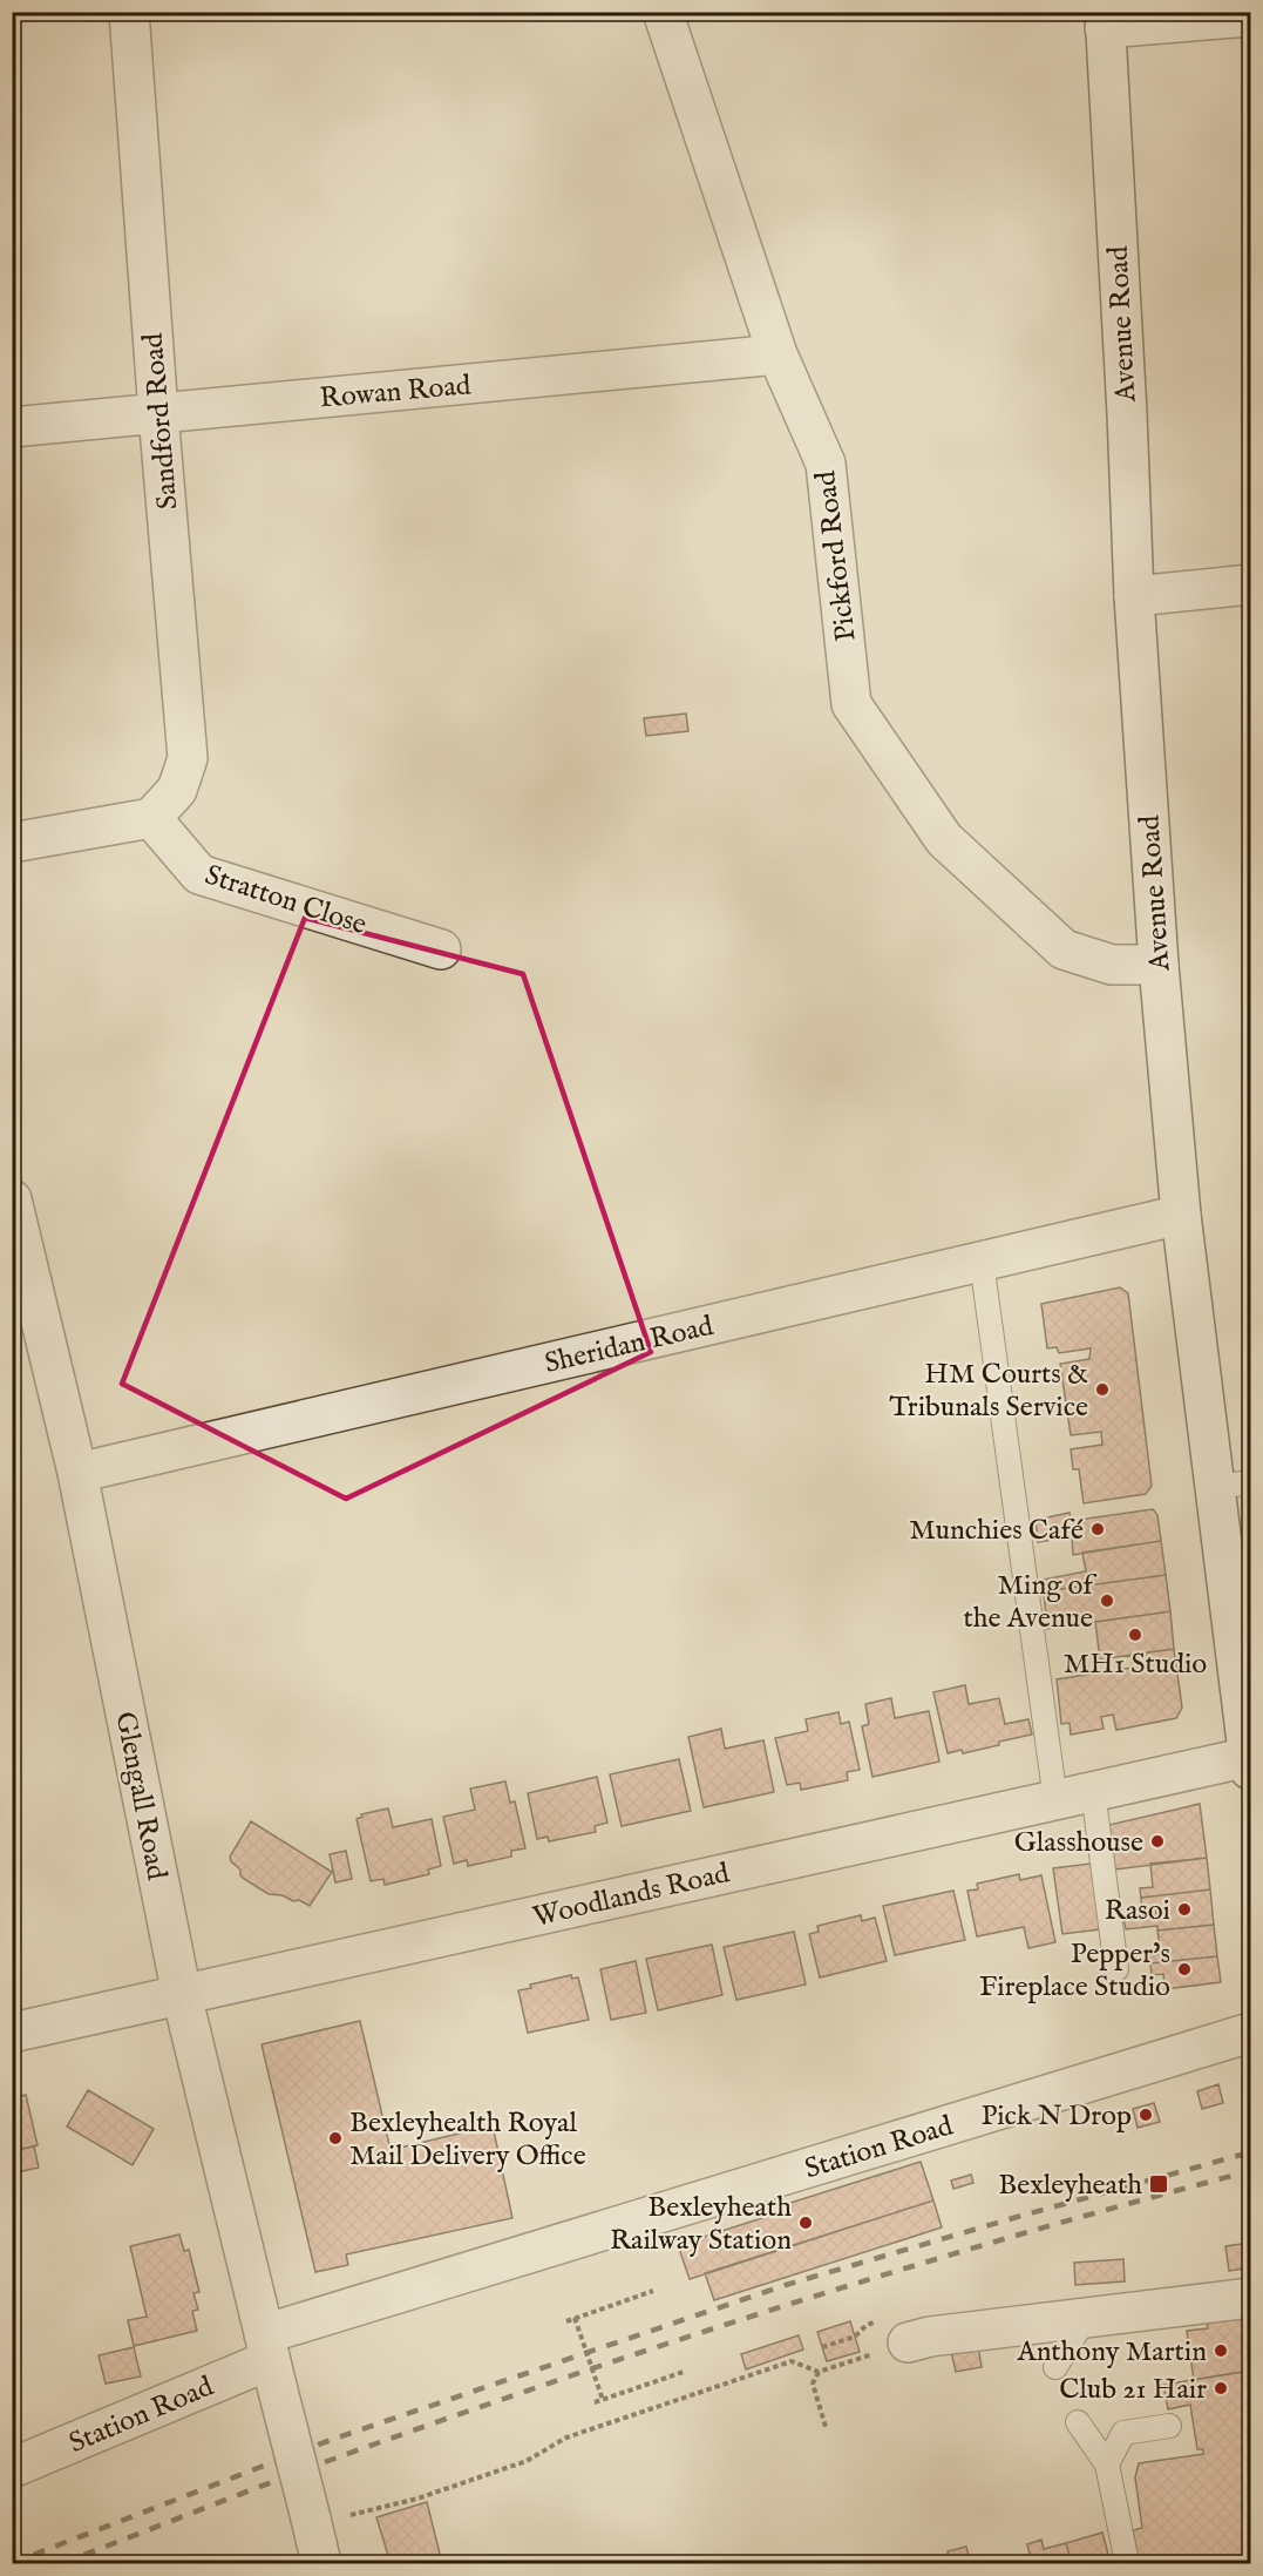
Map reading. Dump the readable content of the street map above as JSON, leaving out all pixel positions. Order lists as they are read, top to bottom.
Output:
{
  "streets": {
    "street": [
      "Avenue Road",
      "Rowan Road",
      "Sandford Road",
      "Pickford Road",
      "Stratton Close",
      "Sheridan Road",
      "Glengall Road",
      "Woodlands Road",
      "Station Road"
    ]
  },
  "crossings": [
    ["Avenue Road", "Pickford Road"],
    ["Avenue Road", "Sheridan Road"],
    ["Avenue Road", "Woodlands Road"],
    ["Rowan Road", "Sandford Road"],
    ["Rowan Road", "Pickford Road"],
    ["Sandford Road", "Stratton Close"],
    ["Sheridan Road", "Glengall Road"],
    ["Glengall Road", "Woodlands Road"],
    ["Glengall Road", "Station Road"]
  ],
  "places": {
    "other": [
      "HM Courts & Tribunals Service",
      "Munchies Café",
      "Ming of the Avenue",
      "MH1 Studio",
      "Glasshouse",
      "Rasoi",
      "Pepper's Fireplace Studio",
      "Pick N Drop",
      "Bexleyhealth Royal Mail Delivery Office",
      "Bexleyheath Railway Station",
      "Anthony Martin",
      "Club 21 Hair"
    ],
    "transit": ["Bexleyheath"]
  }
}
